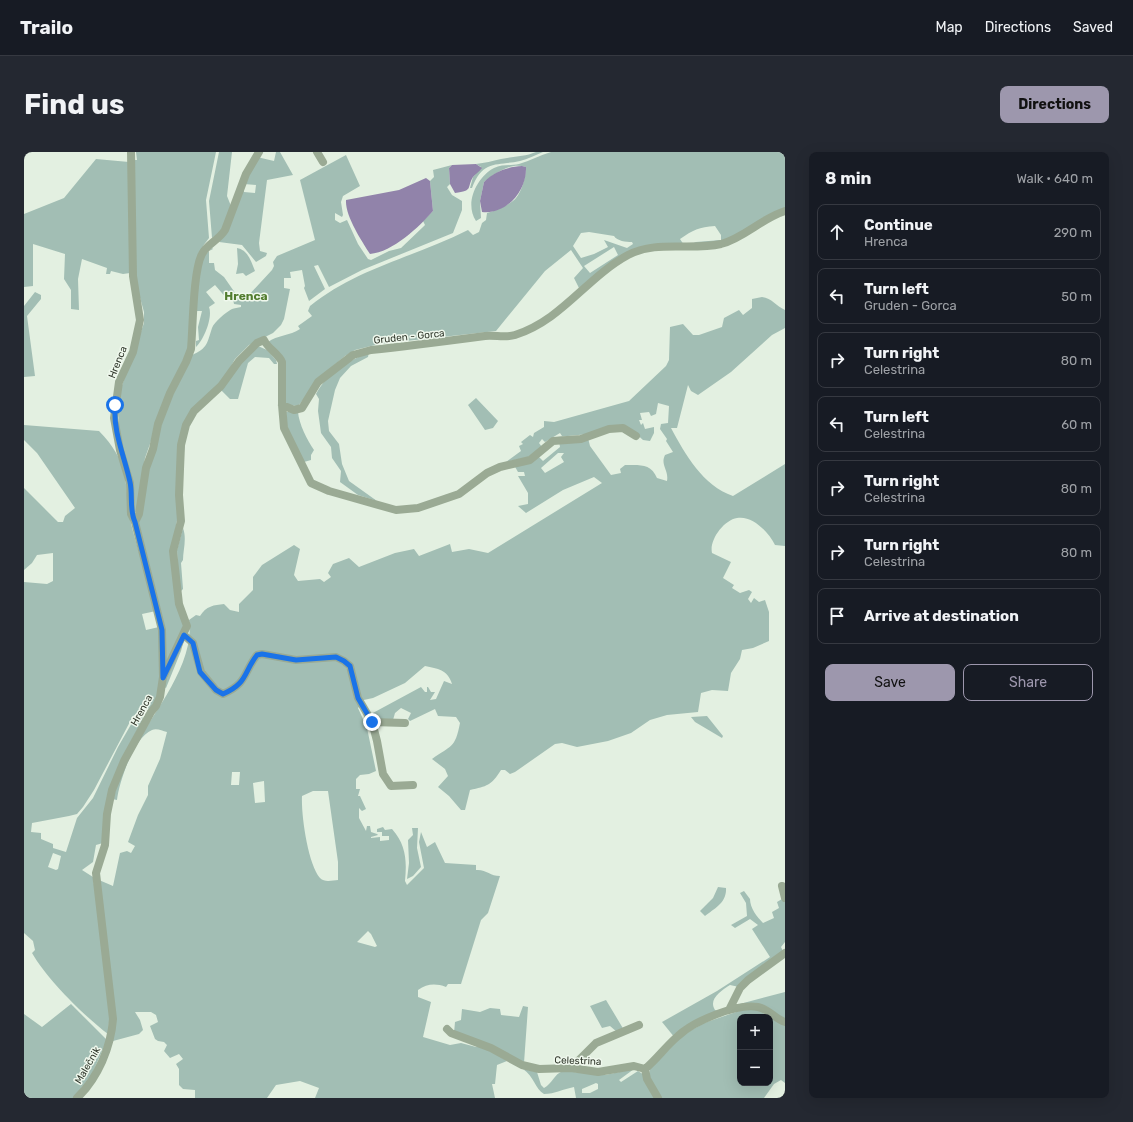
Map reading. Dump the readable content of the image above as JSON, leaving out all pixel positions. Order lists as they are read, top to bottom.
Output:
{
  "streets": {
    "street": [
      "Gruden - Gorca",
      "Hrenca",
      "Celestrina",
      "Malečnik"
    ]
  },
  "crossings": [
    ["Hrenca", "Malečnik"]
  ],
  "districts": ["Hrenca"],
  "page": {
    "header": "Trailo",
    "nav": ["Map", "Directions", "Saved"],
    "buttons": [
      "Directions",
      ["Save", "Share"]
    ],
    "title": "Find us",
    "heading": ["8 min", "Walk · 640 m"],
    "list": [
      ["Continue", "Hrenca", "290 m"],
      ["Turn left", "Gruden - Gorca", "50 m"],
      ["Turn right", "Celestrina", "80 m"],
      ["Turn left", "Celestrina", "60 m"],
      ["Turn right", "Celestrina", "80 m"],
      ["Turn right", "Celestrina", "80 m"],
      "Arrive at destination"
    ],
    "map_buttons": ["+", "−"]
  }
}
